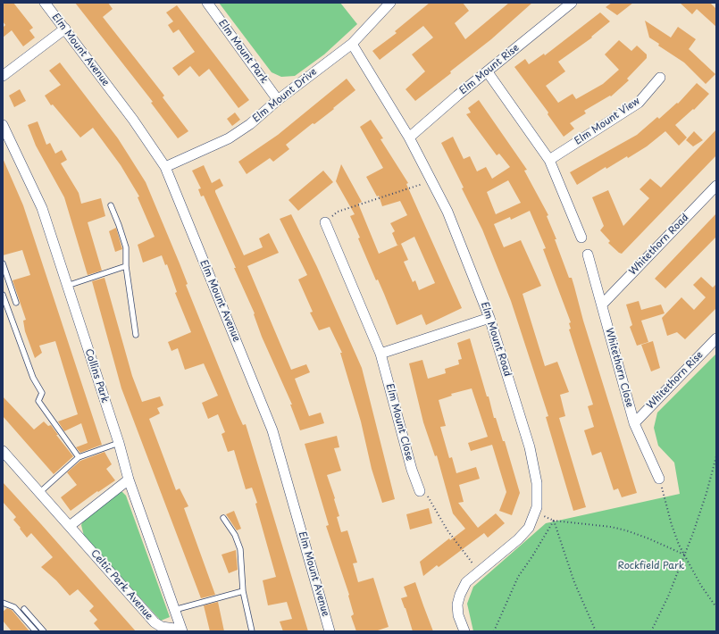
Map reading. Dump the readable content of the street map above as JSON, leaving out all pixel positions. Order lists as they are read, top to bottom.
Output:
{
  "streets": {
    "street": [
      "Elm Mount Avenue",
      "Elm Mount Park",
      "Elm Mount Rise",
      "Elm Mount Drive",
      "Elm Mount View",
      "Whitethorn Road",
      "Elm Mount Road",
      "Whitethorn Close",
      "Collins Park",
      "Whitethorn Rise",
      "Elm Mount Close",
      "Celtic Park Avenue"
    ]
  },
  "crossings": [
    ["Elm Mount Avenue", "Elm Mount Drive"],
    ["Elm Mount Park", "Elm Mount Drive"],
    ["Elm Mount Rise", "Elm Mount Road"],
    ["Elm Mount Drive", "Elm Mount Road"],
    ["Whitethorn Road", "Whitethorn Close"],
    ["Whitethorn Close", "Whitethorn Rise"],
    ["Collins Park", "Celtic Park Avenue"]
  ],
  "parks": ["Rockfield Park"]
}
